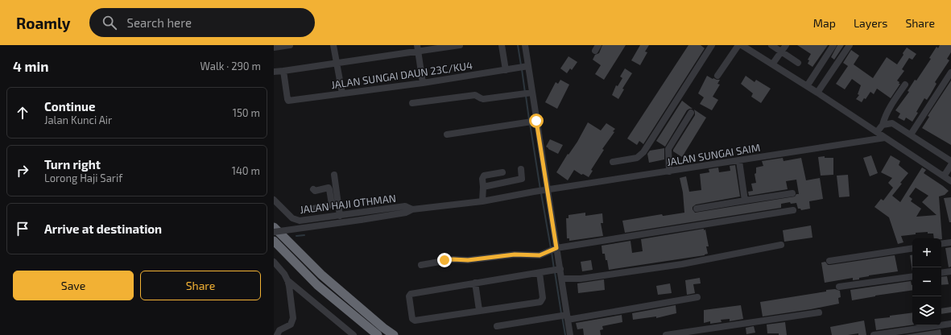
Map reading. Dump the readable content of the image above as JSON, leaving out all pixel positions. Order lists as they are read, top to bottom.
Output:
{
  "streets": {
    "street": ["JALAN SUNGAI DAUN 23C/KU4", "JALAN SUNGAI SAIM", "JALAN HAJI OTHMAN"]
  },
  "crossings": [
    ["JALAN SUNGAI SAIM", "JALAN HAJI OTHMAN"]
  ],
  "page": {
    "header": "Roamly",
    "search": "Search here",
    "nav": ["Map", "Layers", "Share"],
    "heading": ["4 min", "Walk · 290 m"],
    "list": [
      ["Continue", "Jalan Kunci Air", "150 m"],
      ["Turn right", "Lorong Haji Sarif", "140 m"],
      "Arrive at destination"
    ],
    "map_buttons": ["+", "−"],
    "buttons": ["Save", "Share"]
  }
}
